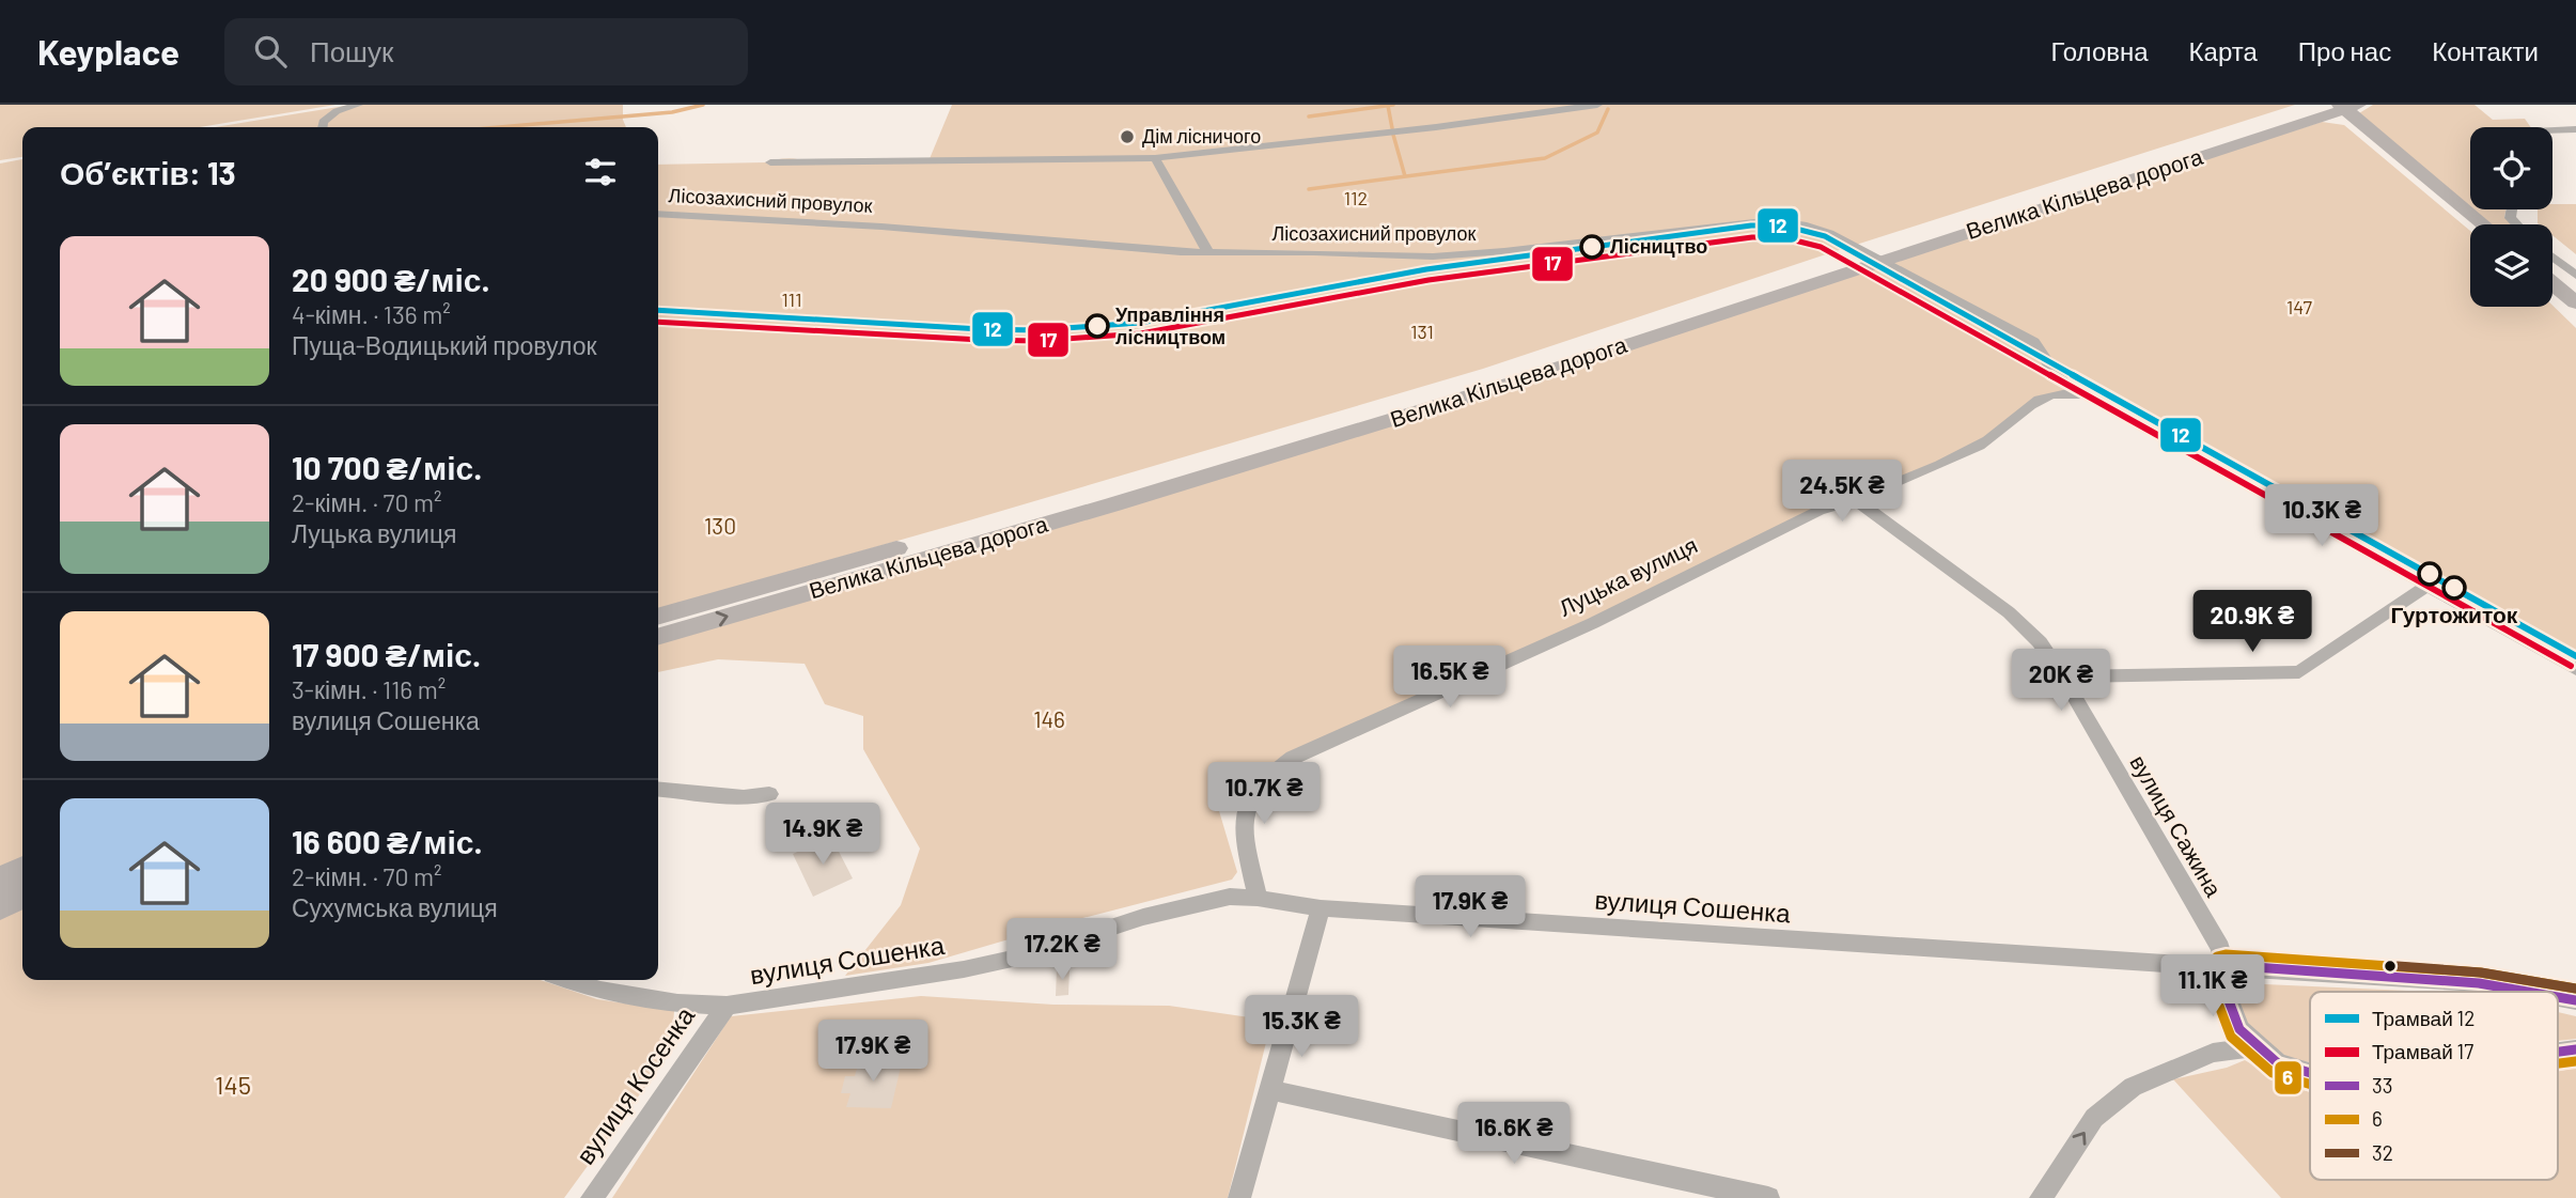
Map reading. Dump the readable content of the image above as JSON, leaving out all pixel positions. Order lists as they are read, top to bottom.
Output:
{
  "streets": {
    "main road": ["Велика Кільцева дорога"],
    "street": [
      "Лісозахисний провулок",
      "Луцька вулиця",
      "вулиця Сажина",
      "вулиця Сошенка",
      "вулиця Косенка"
    ]
  },
  "crossings": [
    ["Лісозахисний провулок", "Луцька вулиця"],
    ["Луцька вулиця", "вулиця Сажина"],
    ["Луцька вулиця", "вулиця Сошенка"],
    ["вулиця Сажина", "вулиця Сошенка"],
    ["вулиця Сошенка", "вулиця Косенка"]
  ],
  "parks": [
    "112",
    "111",
    "147",
    "131",
    "130",
    "146",
    "145"
  ],
  "places": [
    "Дім лісничого",
    "Лісництво",
    "Управління лісництвом",
    "Гуртожиток"
  ],
  "lines": [
    "tram line 12",
    "tram line 17",
    "transit line 6",
    "transit line 33",
    "transit line 32"
  ],
  "legend": [
    "Трамвай 12",
    "Трамвай 17",
    "33",
    "6",
    "32"
  ],
  "page": {
    "header": "Keyplace",
    "search": "Пошук",
    "nav": [
      "Головна",
      "Карта",
      "Про нас",
      "Контакти"
    ],
    "heading": "Об’єктів: 13",
    "list": [
      {
        "name": "20 900 ₴/міс.",
        "note": "4-кімн. · 136 m² · Пуща-Водицький провулок"
      },
      {
        "name": "10 700 ₴/міс.",
        "note": "2-кімн. · 70 m² · Луцька вулиця"
      },
      {
        "name": "17 900 ₴/міс.",
        "note": "3-кімн. · 116 m² · вулиця Сошенка"
      },
      {
        "name": "16 600 ₴/міс.",
        "note": "2-кімн. · 70 m² · Сухумська вулиця"
      }
    ],
    "price": [
      "24.5K ₴",
      "10.3K ₴",
      "20.9K ₴",
      "16.5K ₴",
      "20K ₴",
      "10.7K ₴",
      "14.9K ₴",
      "17.9K ₴",
      "17.2K ₴",
      "11.1K ₴",
      "15.3K ₴",
      "17.9K ₴",
      "16.6K ₴"
    ]
  }
}
